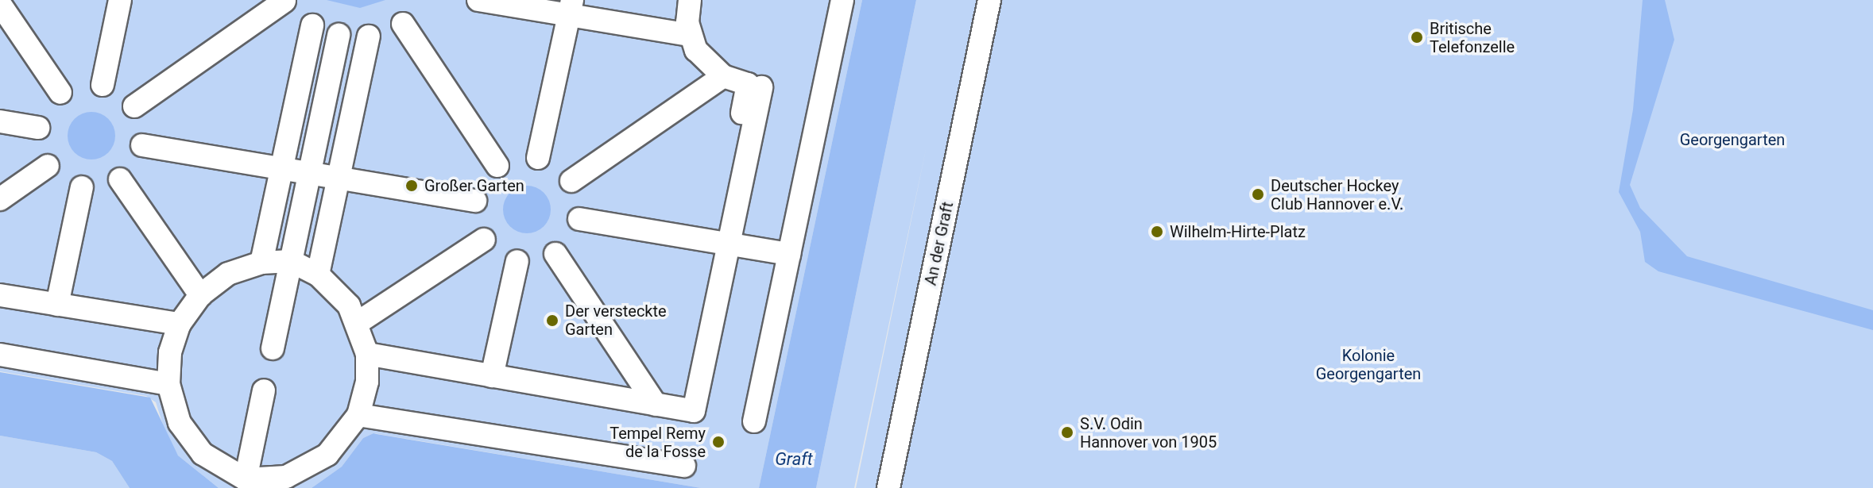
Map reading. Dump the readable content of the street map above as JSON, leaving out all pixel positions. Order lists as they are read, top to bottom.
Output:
{
  "streets": {
    "street": ["An der Graft"]
  },
  "water": ["Graft"],
  "parks": ["Georgengarten", "Kolonie Georgengarten"],
  "places": [
    "Britische Telefonzelle",
    "Großer Garten",
    "Deutscher Hockey Club Hannover e.V.",
    "Wilhelm-Hirte-Platz",
    "Der versteckte Garten",
    "S.V. Odin Hannover von 1905",
    "Tempel Remy de la Fosse"
  ]
}
